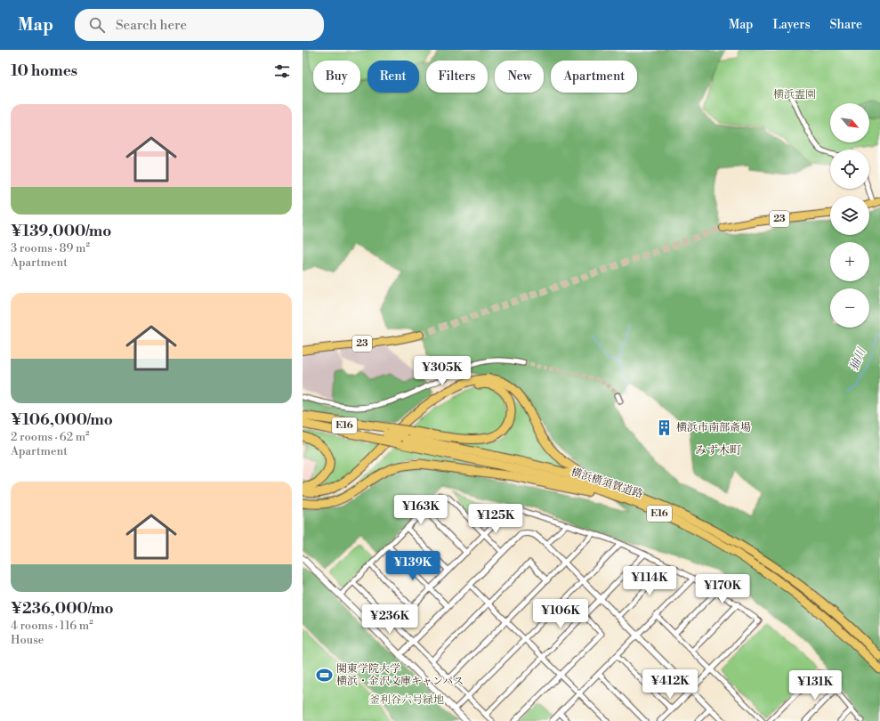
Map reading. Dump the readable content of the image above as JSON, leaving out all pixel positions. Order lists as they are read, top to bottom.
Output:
{
  "streets": {
    "highway": ["E16", "横浜横須賀道路"],
    "main road": ["23"]
  },
  "districts": ["みず木町"],
  "water": ["㹨川"],
  "parks": ["横浜霊園", "釜利谷六号緑地"],
  "places": {
    "building": ["横浜市南部斎場"],
    "sports": ["関東学院大学 横浜・金沢文庫キャンパス"]
  },
  "north": "bottom right",
  "page": {
    "header": "Map",
    "search": "Search here",
    "nav": ["Map", "Layers", "Share"],
    "heading": "10 homes",
    "chip": [
      "Buy",
      "Rent",
      "Filters",
      "New",
      "Apartment"
    ],
    "list": [
      {
        "name": "¥139,000/mo",
        "note": "3 rooms · 89 m² · Apartment"
      },
      {
        "name": "¥106,000/mo",
        "note": "2 rooms · 62 m² · Apartment"
      },
      {
        "name": "¥236,000/mo",
        "note": "4 rooms · 116 m² · House"
      }
    ],
    "map_buttons": ["+", "−"],
    "price": [
      "¥305K",
      "¥163K",
      "¥125K",
      "¥139K",
      "¥114K",
      "¥170K",
      "¥106K",
      "¥236K",
      "¥412K",
      "¥131K"
    ]
  }
}
